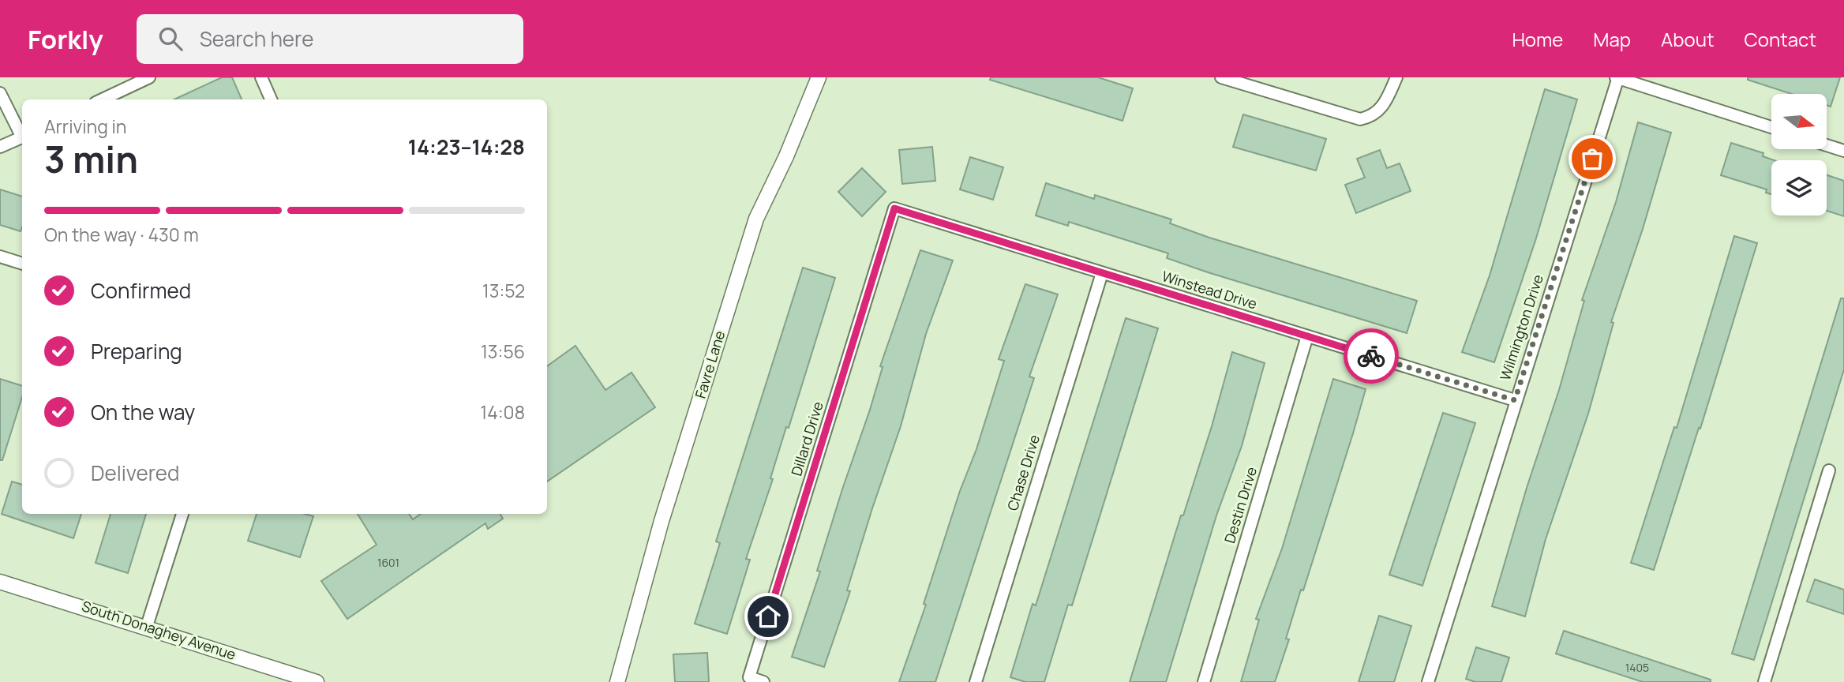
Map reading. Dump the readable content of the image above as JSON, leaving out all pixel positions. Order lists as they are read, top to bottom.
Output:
{
  "streets": {
    "street": [
      "Winstead Drive",
      "Wilmington Drive",
      "Favre Lane",
      "Dillard Drive",
      "Chase Drive",
      "Destin Drive",
      "South Donaghey Avenue"
    ]
  },
  "crossings": [
    ["Winstead Drive", "Wilmington Drive"],
    ["Winstead Drive", "Dillard Drive"],
    ["Winstead Drive", "Chase Drive"],
    ["Winstead Drive", "Destin Drive"]
  ],
  "house_numbers": ["1601", "1405"],
  "north": "right",
  "page": {
    "header": "Forkly",
    "search": "Search here",
    "nav": [
      "Home",
      "Map",
      "About",
      "Contact"
    ],
    "heading": ["3 min", "Arriving in", "14:23–14:28"],
    "bar": "On the way · 430 m",
    "list": [
      ["Confirmed", "13:52"],
      ["Preparing", "13:56"],
      ["On the way", "14:08"],
      "Delivered"
    ]
  }
}
